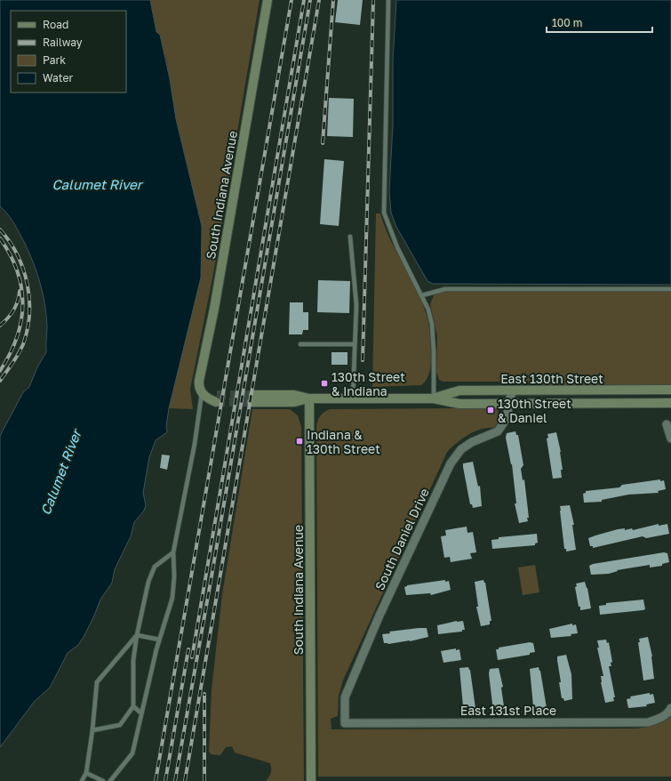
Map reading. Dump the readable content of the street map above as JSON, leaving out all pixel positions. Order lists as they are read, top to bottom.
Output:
{
  "streets": {
    "main road": ["South Indiana Avenue", "East 130th Street"],
    "street": ["South Daniel Drive", "East 131st Place"]
  },
  "crossings": [
    ["South Indiana Avenue", "East 130th Street"],
    ["East 130th Street", "South Daniel Drive"],
    ["South Daniel Drive", "East 131st Place"]
  ],
  "water": ["Calumet River"],
  "places": {
    "transit": ["130th Street & Indiana", "130th Street & Daniel", "Indiana & 130th Street"]
  },
  "legend": [
    "Road",
    "Railway",
    "Park",
    "Water"
  ],
  "scale_bar": "100 m"
}
